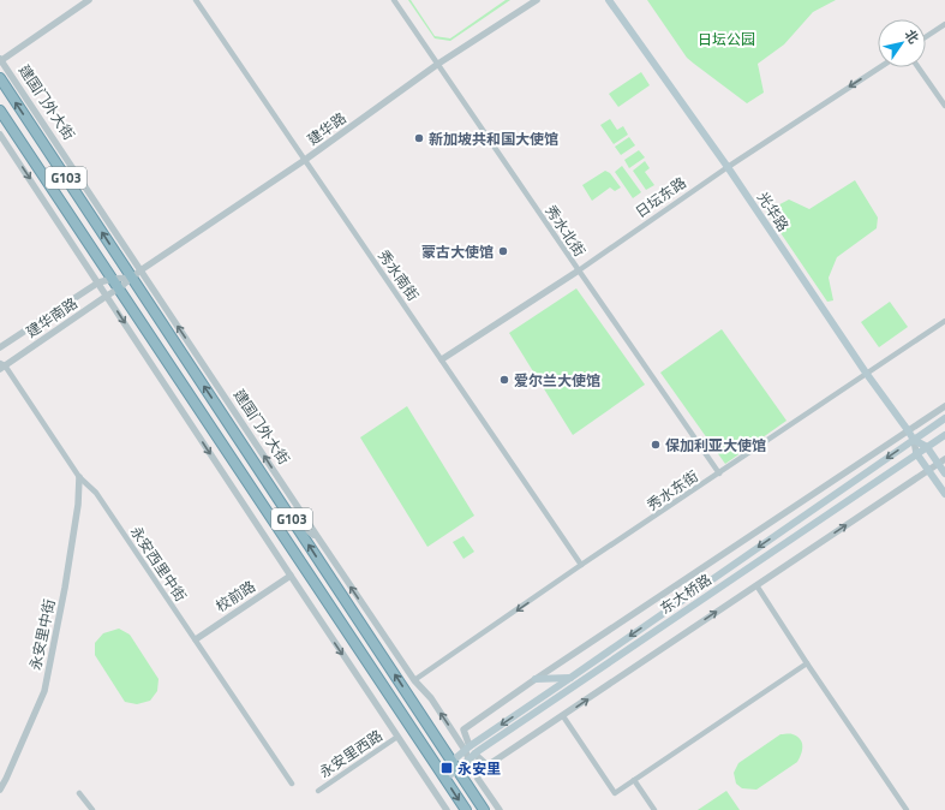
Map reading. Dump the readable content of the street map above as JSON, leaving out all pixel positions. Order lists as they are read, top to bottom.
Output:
{
  "streets": {
    "highway": ["建国门外大街", "G103"],
    "main road": ["光华路", "东大桥路"],
    "street": [
      "建华路",
      "日坛东路",
      "秀水北街",
      "秀水南街",
      "建华南路",
      "秀水东街",
      "永安西里中街",
      "校前路",
      "永安里中街",
      "永安里西路"
    ]
  },
  "crossings": [
    ["建国门外大街", "建华路"],
    ["建国门外大街", "建华南路"],
    ["建国门外大街", "秀水东街"],
    ["建国门外大街", "东大桥路"],
    ["建华路", "G103"],
    ["建华路", "秀水北街"],
    ["建华路", "秀水南街"],
    ["建华路", "建华南路"],
    ["G103", "建华南路"],
    ["G103", "东大桥路"],
    ["日坛东路", "光华路"],
    ["日坛东路", "秀水北街"],
    ["日坛东路", "秀水南街"],
    ["光华路", "秀水东街"],
    ["光华路", "东大桥路"],
    ["秀水北街", "秀水东街"],
    ["秀水南街", "秀水东街"],
    ["建华南路", "永安西里中街"],
    ["永安西里中街", "校前路"],
    ["永安西里中街", "永安里中街"]
  ],
  "parks": ["日坛公园"],
  "places": {
    "other": [
      "新加坡共和国大使馆",
      "蒙古大使馆",
      "爱尔兰大使馆",
      "保加利亚大使馆"
    ],
    "transit": ["永安里"]
  },
  "north": "top right"
}
